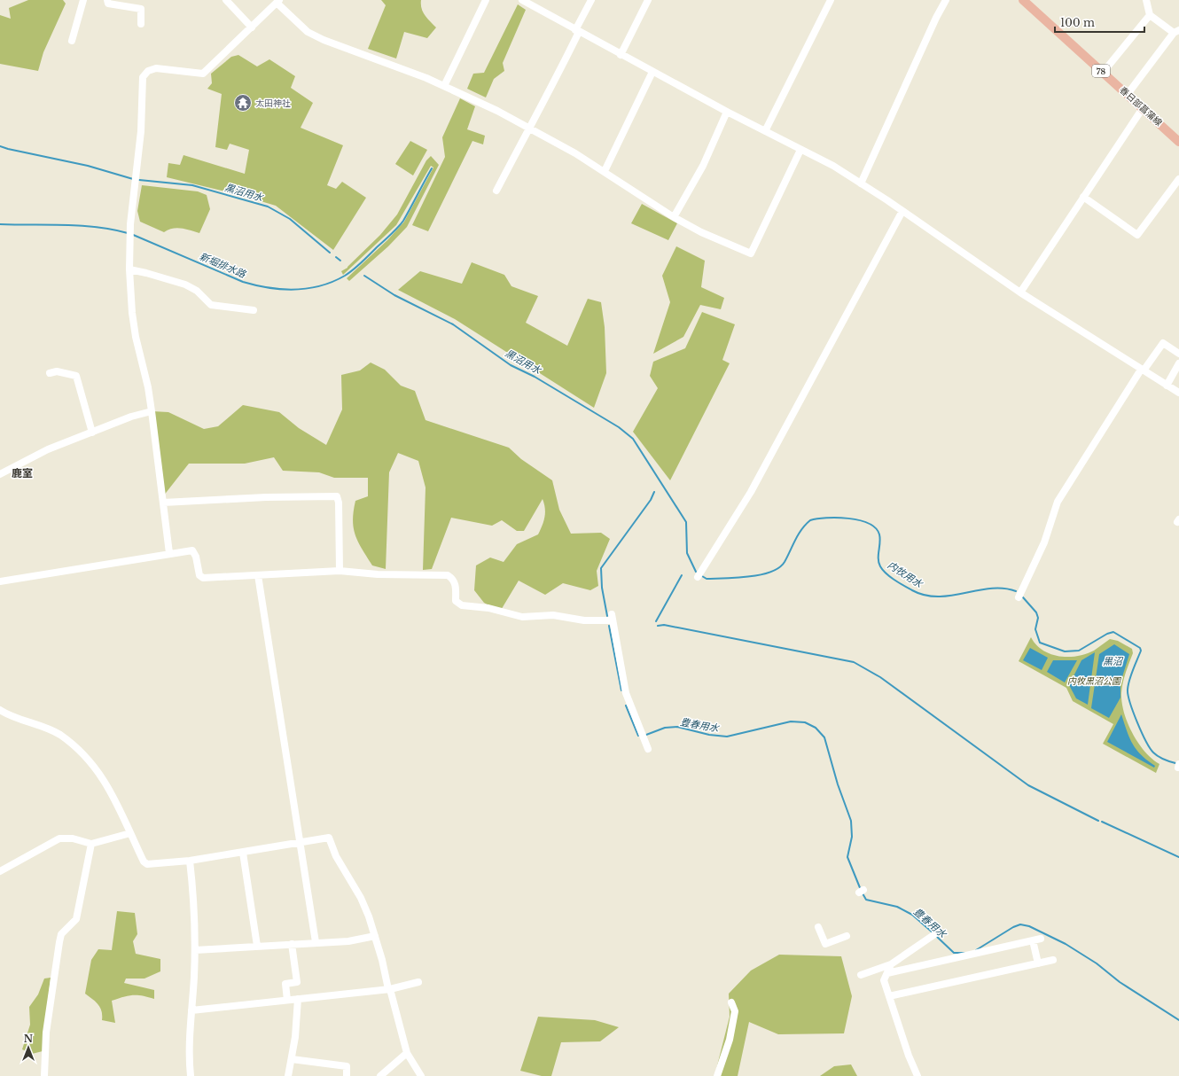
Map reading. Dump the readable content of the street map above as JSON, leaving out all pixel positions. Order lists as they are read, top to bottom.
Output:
{
  "streets": {
    "main road": ["78", "春日部菖蒲線"]
  },
  "districts": ["鹿室"],
  "water": [
    "黒沼用水",
    "新堀排水路",
    "内牧用水",
    "黒沼",
    "豊春用水"
  ],
  "parks": ["内牧黒沼公園"],
  "places": {
    "temple": ["太田神社"]
  },
  "scale_bar": "100 m",
  "north": "top"
}
